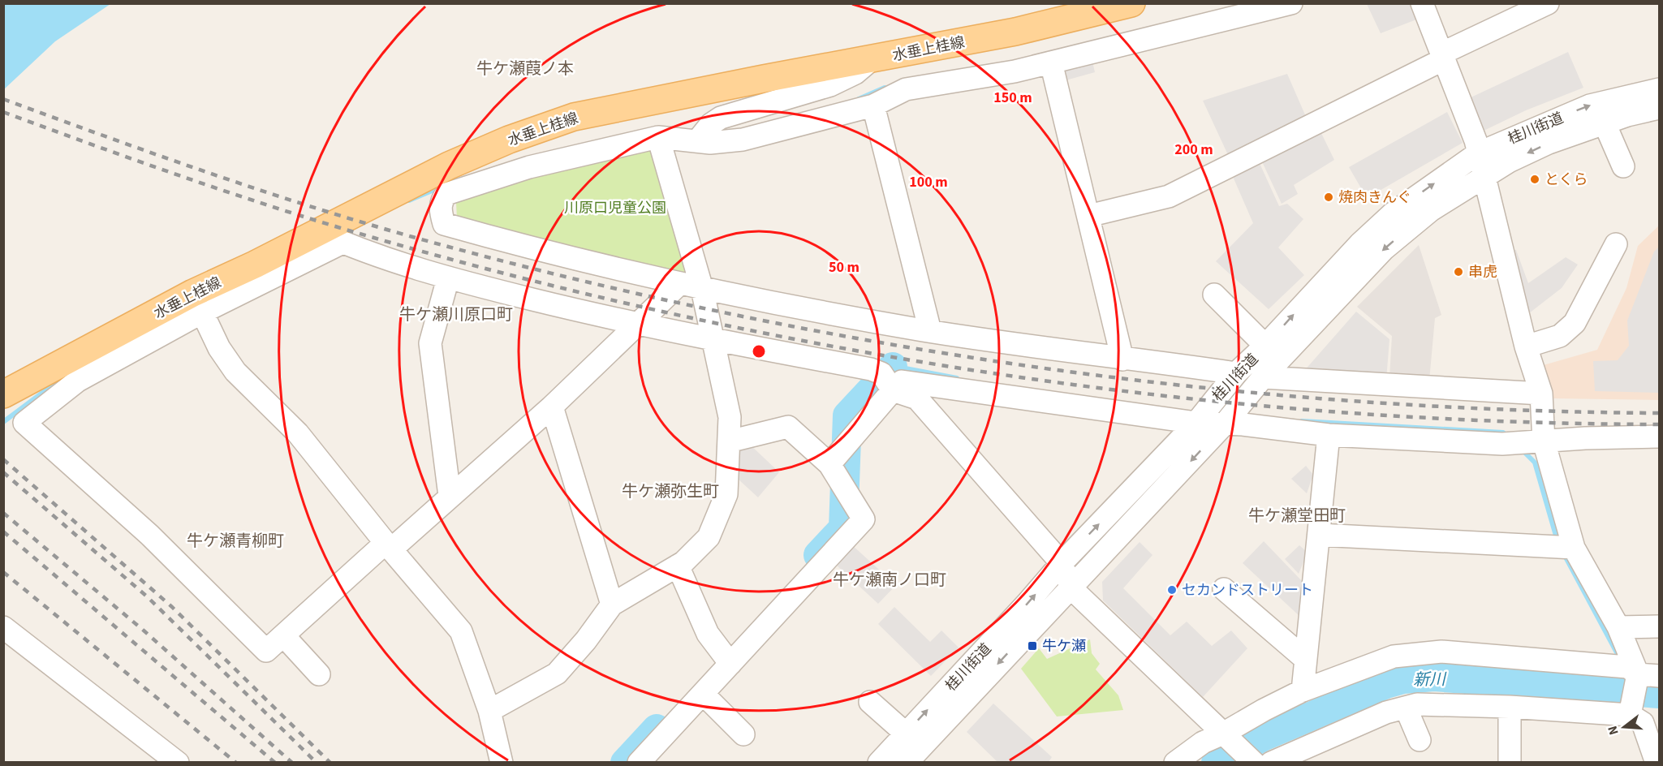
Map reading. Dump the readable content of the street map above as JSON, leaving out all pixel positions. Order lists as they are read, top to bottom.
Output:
{
  "streets": {
    "main road": ["水垂上桂線"],
    "street": ["桂川街道"]
  },
  "districts": [
    "牛ケ瀬葭ノ本",
    "牛ケ瀬川原口町",
    "牛ケ瀬弥生町",
    "牛ケ瀬堂田町",
    "牛ケ瀬青柳町",
    "牛ケ瀬南ノ口町"
  ],
  "water": ["新川"],
  "parks": ["川原口児童公園"],
  "places": {
    "other": [
      "とくら",
      "焼肉きんぐ",
      "串虎",
      "セカンドストリート"
    ],
    "transit": ["牛ケ瀬"]
  },
  "north": "left",
  "rings": [
    "150 m",
    "200 m",
    "100 m",
    "50 m"
  ]
}
